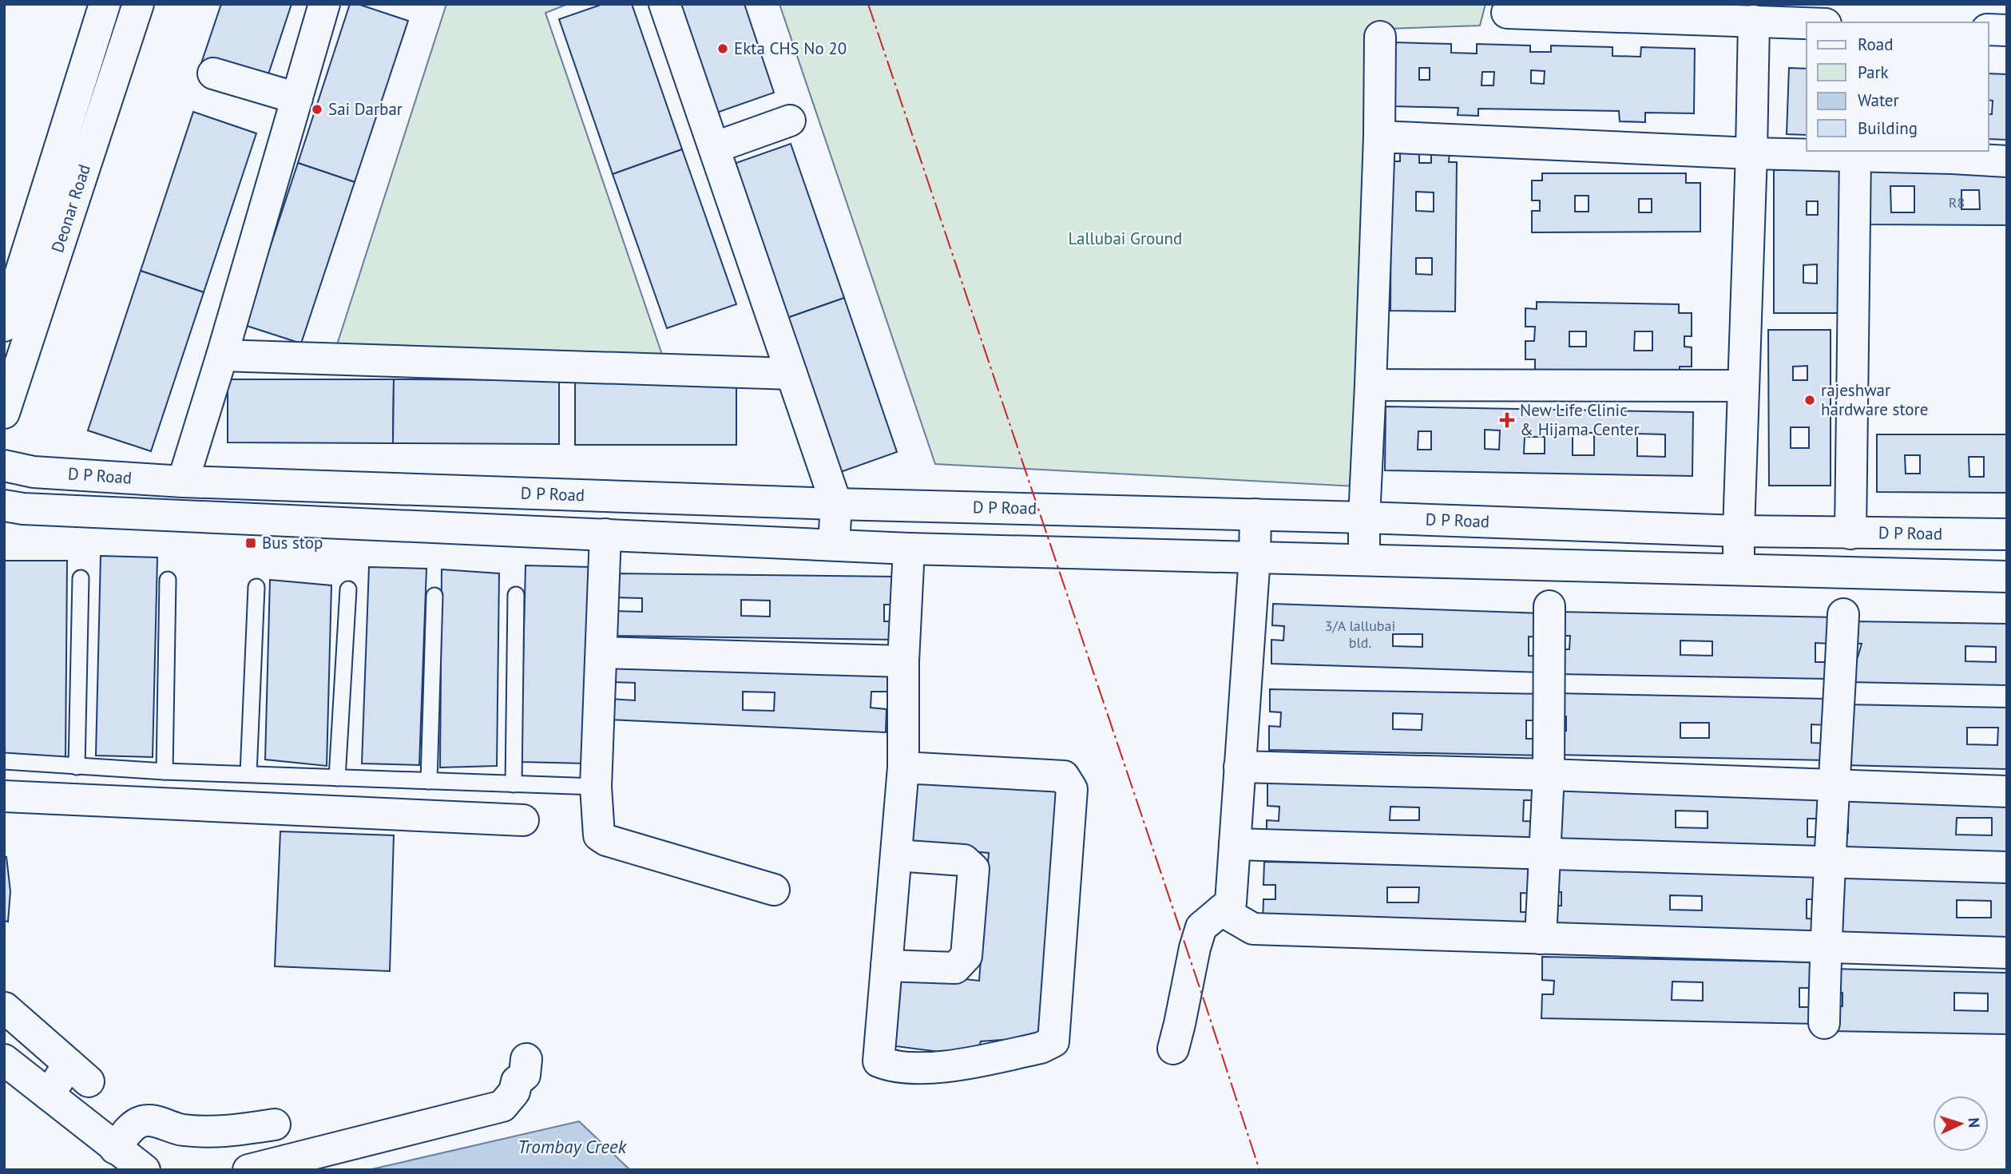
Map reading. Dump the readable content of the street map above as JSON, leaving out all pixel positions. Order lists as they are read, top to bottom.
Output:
{
  "streets": {
    "street": ["Deonar Road", "D P Road"]
  },
  "water": ["Trombay Creek"],
  "parks": ["Lallubai Ground"],
  "places": {
    "other": ["Ekta CHS No 20", "Sai Darbar", "rajeshwar hardware store"],
    "health": ["New Life Clinic & Hijama Center"],
    "transit": ["Bus stop"]
  },
  "house_numbers": ["R8", "3/A lallubai bld."],
  "legend": [
    "Road",
    "Park",
    "Water",
    "Building"
  ],
  "north": "right"
}
